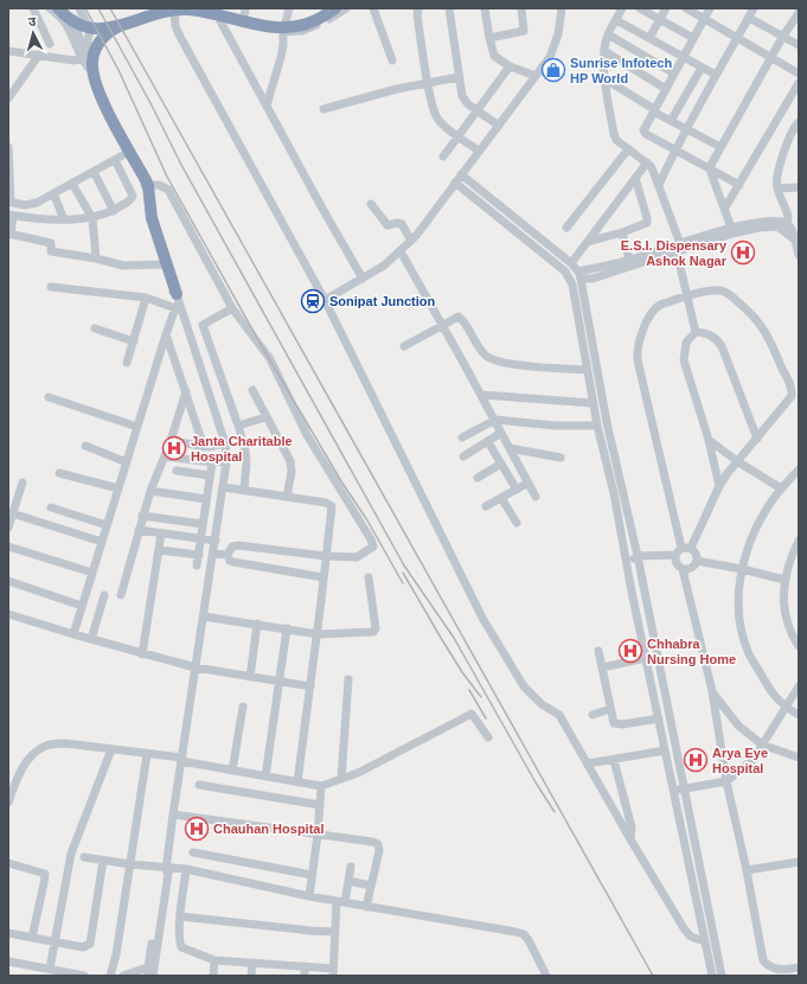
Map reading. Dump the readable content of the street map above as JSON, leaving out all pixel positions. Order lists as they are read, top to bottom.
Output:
{
  "places": {
    "shop": ["Sunrise Infotech HP World"],
    "hospital": [
      "E.S.I. Dispensary Ashok Nagar",
      "Janta Charitable Hospital",
      "Chhabra Nursing Home",
      "Arya Eye Hospital",
      "Chauhan Hospital"
    ],
    "station": ["Sonipat Junction"]
  },
  "north": "top"
}
